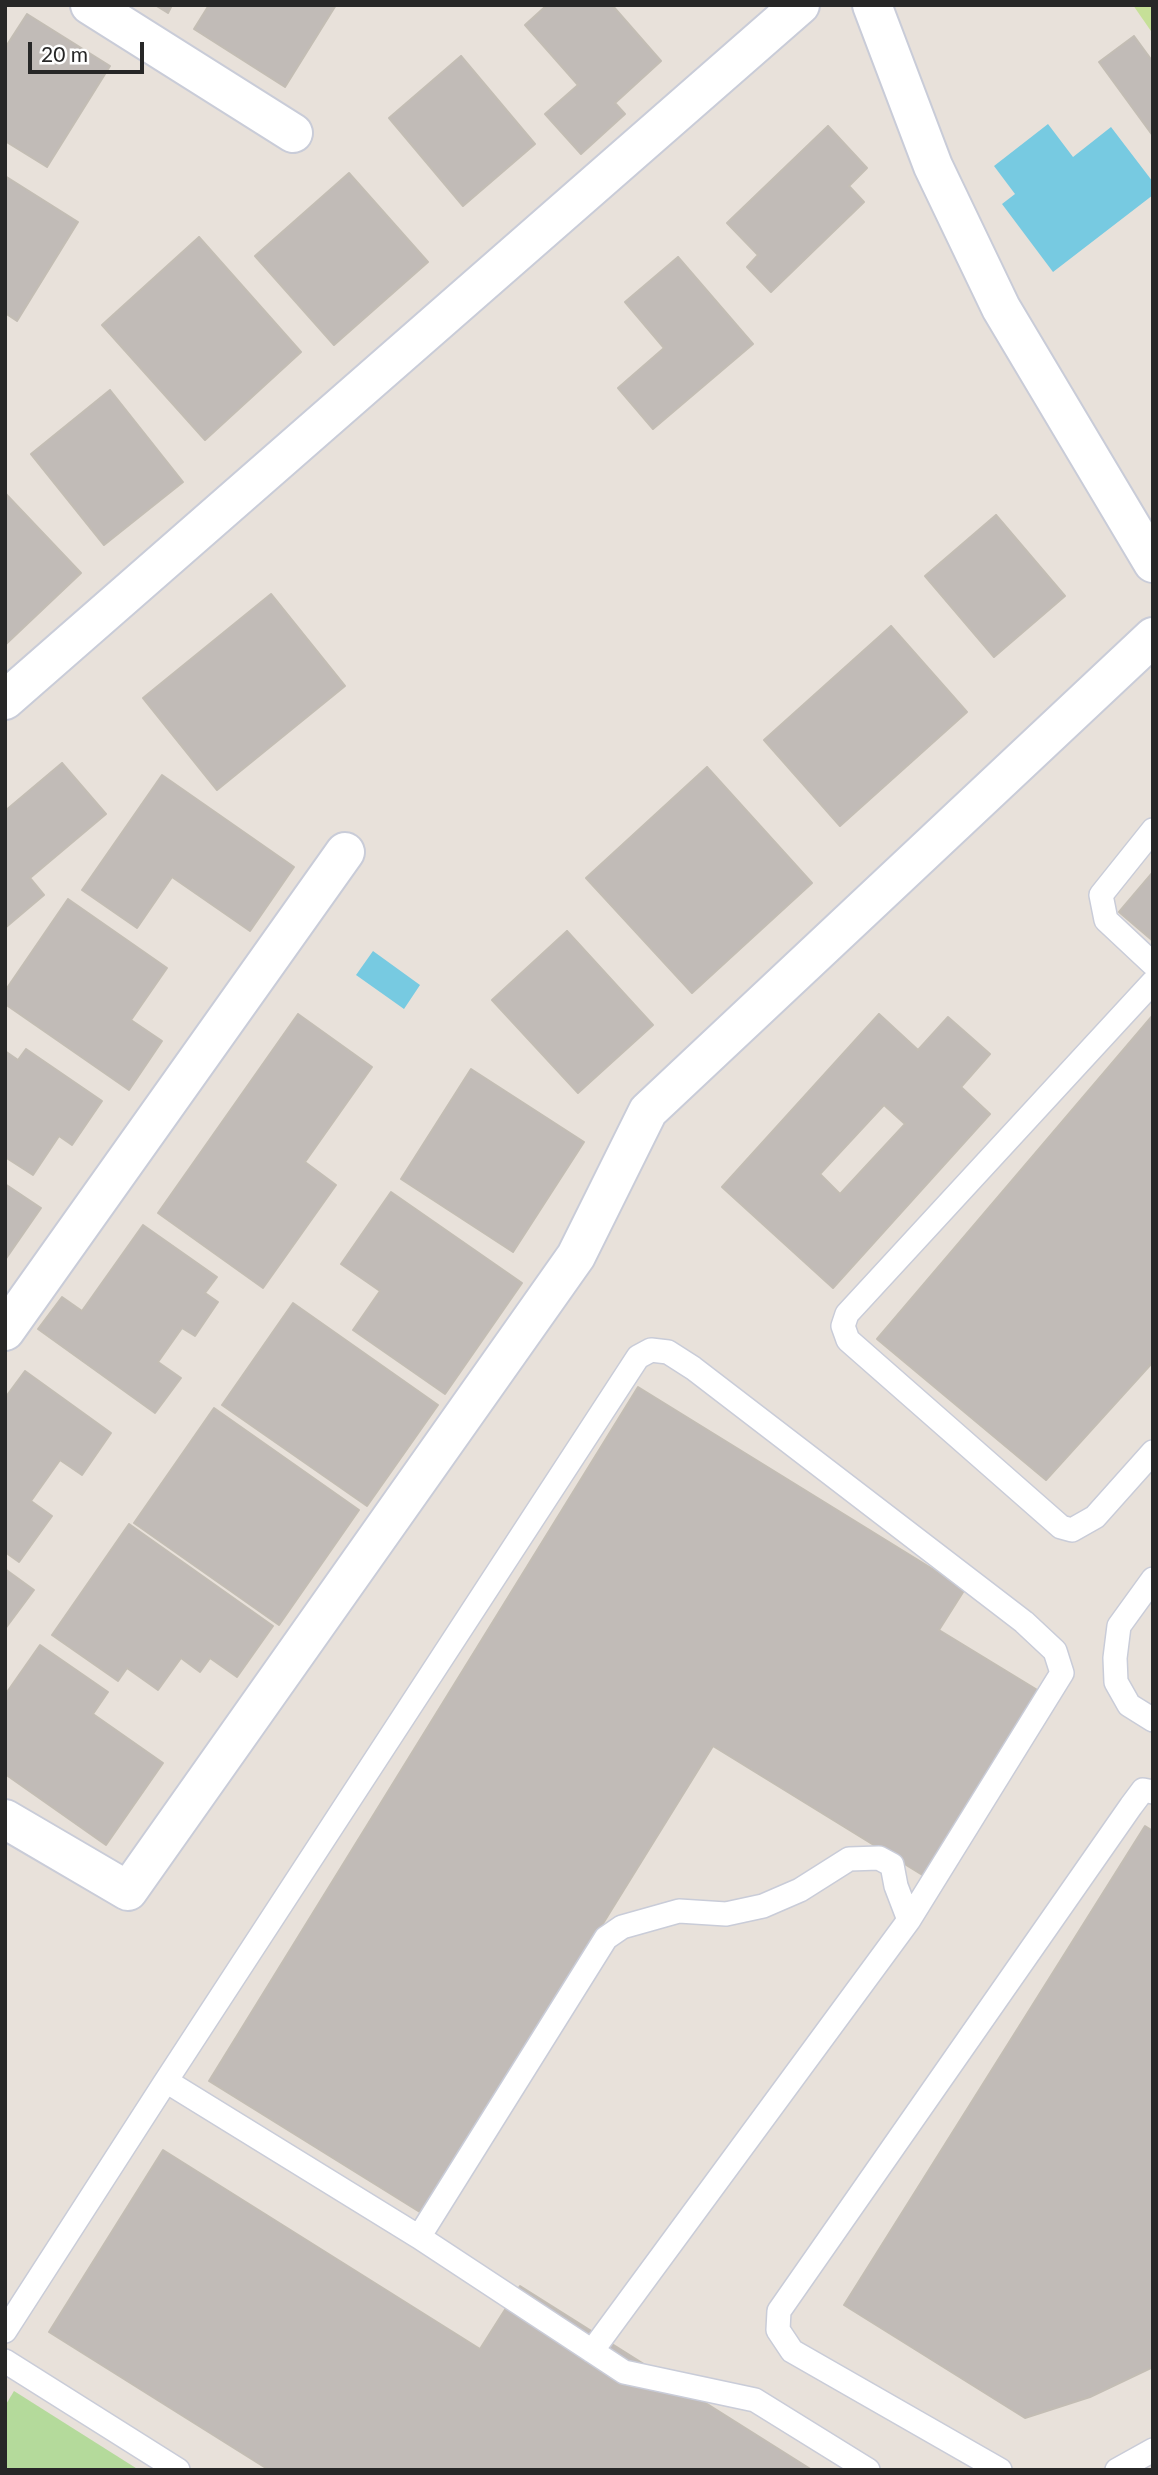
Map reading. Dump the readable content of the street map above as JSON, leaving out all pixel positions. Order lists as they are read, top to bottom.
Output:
{
  "scale_bar": "20 m"
}
